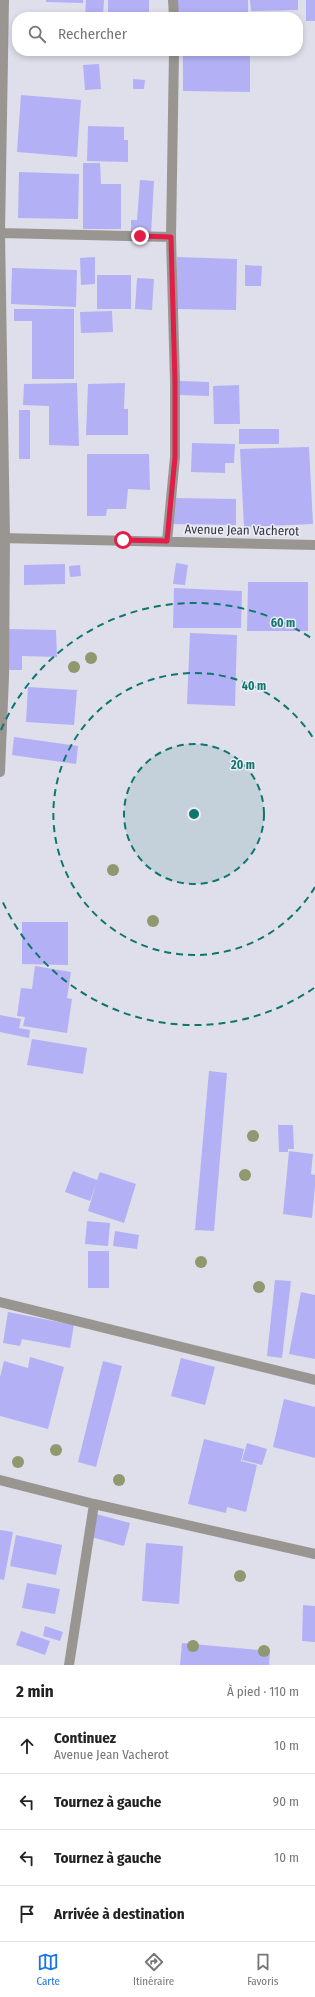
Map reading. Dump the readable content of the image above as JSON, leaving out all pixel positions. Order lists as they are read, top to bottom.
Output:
{
  "streets": {
    "street": ["Avenue Jean Vacherot"]
  },
  "page": {
    "search": "Rechercher",
    "heading": ["2 min", "À pied · 110 m"],
    "list": [
      ["Continuez", "Avenue Jean Vacherot", "10 m"],
      ["Tournez à gauche", "90 m"],
      ["Tournez à gauche", "10 m"],
      "Arrivée à destination"
    ],
    "nav": ["Carte", "Itinéraire", "Favoris"]
  },
  "rings": ["60 m", "40 m", "20 m"]
}
